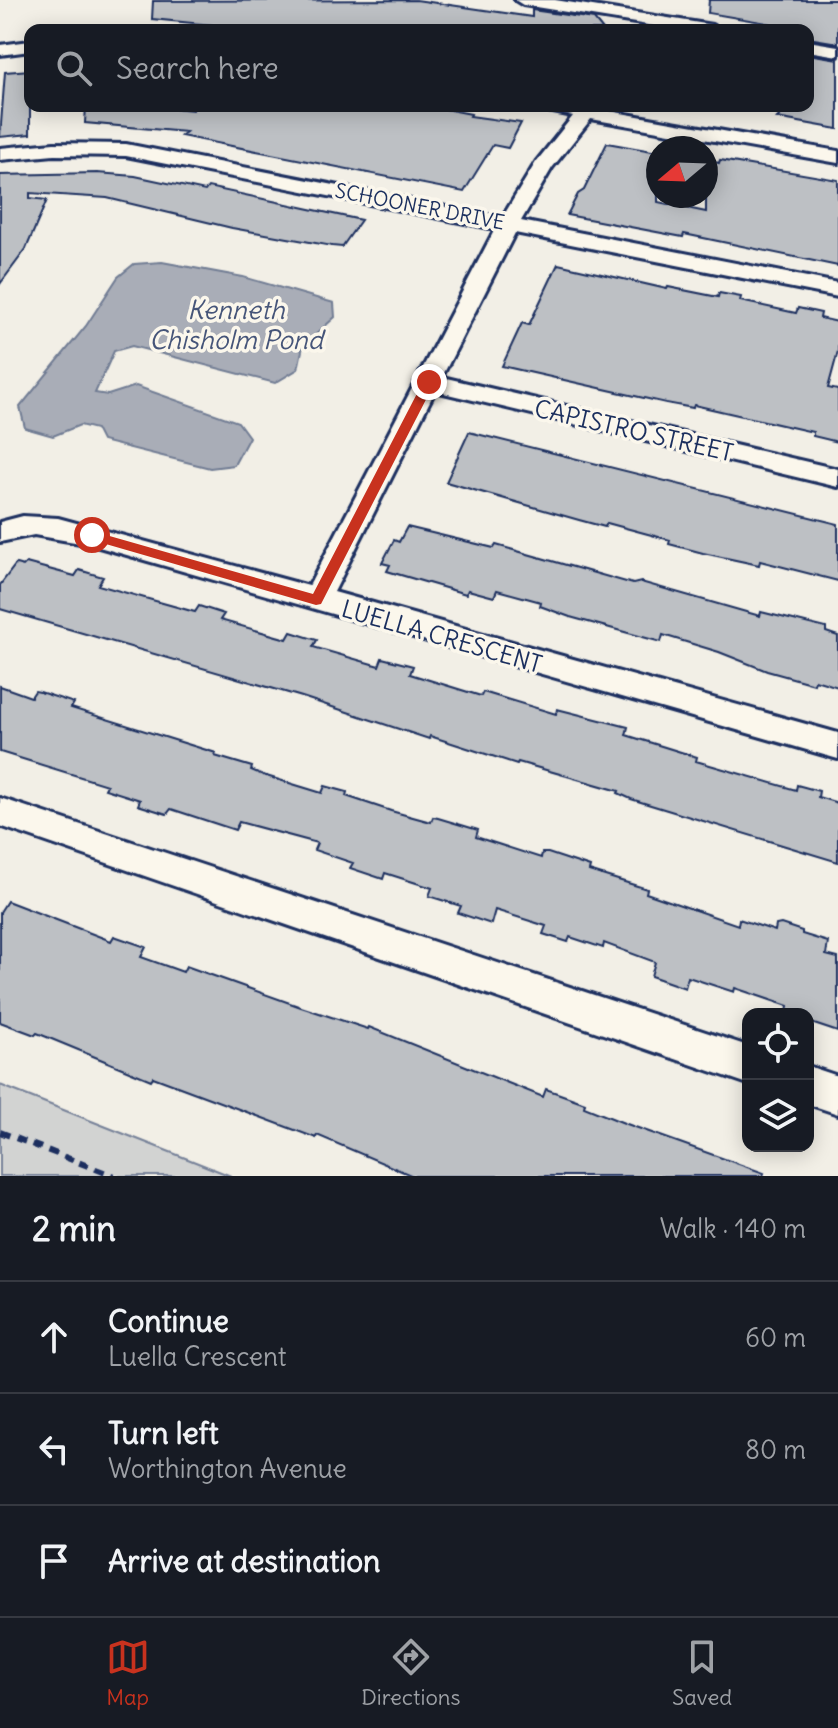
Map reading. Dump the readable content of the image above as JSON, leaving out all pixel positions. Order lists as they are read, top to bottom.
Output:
{
  "streets": {
    "street": ["SCHOONER DRIVE", "CAPISTRO STREET", "LUELLA CRESCENT"]
  },
  "water": ["Kenneth Chisholm Pond"],
  "north": "left",
  "page": {
    "search": "Search here",
    "heading": ["2 min", "Walk · 140 m"],
    "list": [
      ["Continue", "Luella Crescent", "60 m"],
      ["Turn left", "Worthington Avenue", "80 m"],
      "Arrive at destination"
    ],
    "nav": ["Map", "Directions", "Saved"]
  }
}
